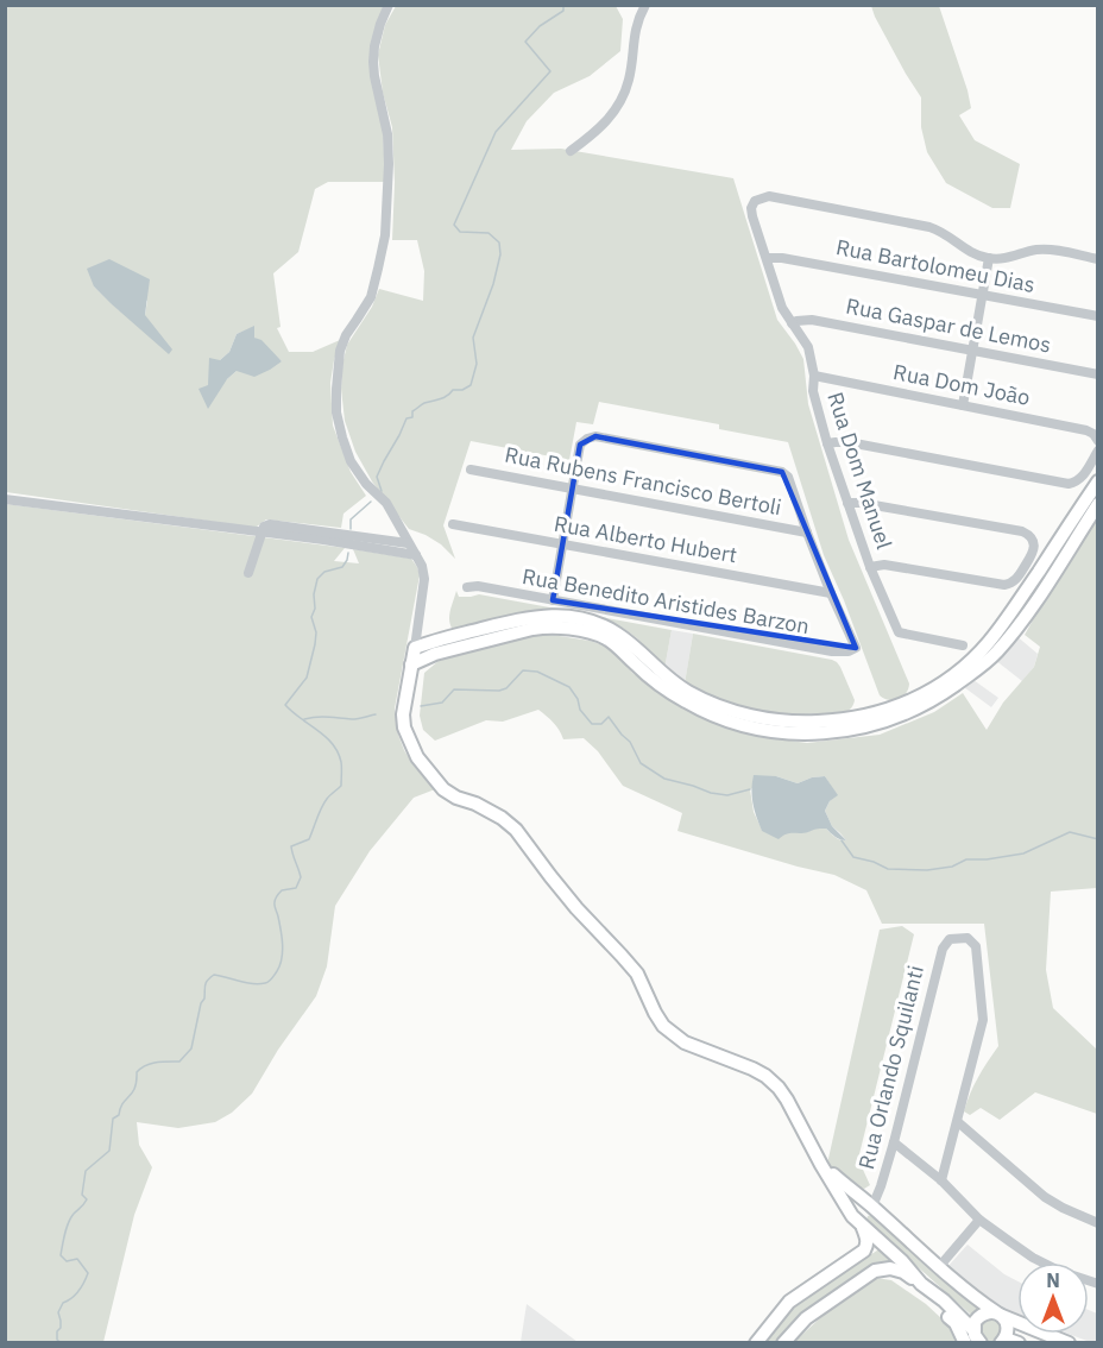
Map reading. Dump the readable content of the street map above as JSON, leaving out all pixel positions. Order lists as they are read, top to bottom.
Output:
{
  "streets": {
    "street": [
      "Rua Bartolomeu Dias",
      "Rua Gaspar de Lemos",
      "Rua Dom João",
      "Rua Dom Manuel",
      "Rua Rubens Francisco Bertoli",
      "Rua Alberto Hubert",
      "Rua Benedito Aristides Barzon",
      "Rua Orlando Squilanti"
    ]
  },
  "crossings": [
    ["Rua Bartolomeu Dias", "Rua Dom Manuel"],
    ["Rua Gaspar de Lemos", "Rua Dom Manuel"],
    ["Rua Dom João", "Rua Dom Manuel"],
    ["Rua Alberto Hubert", "Rua Benedito Aristides Barzon"]
  ],
  "north": "top"
}
